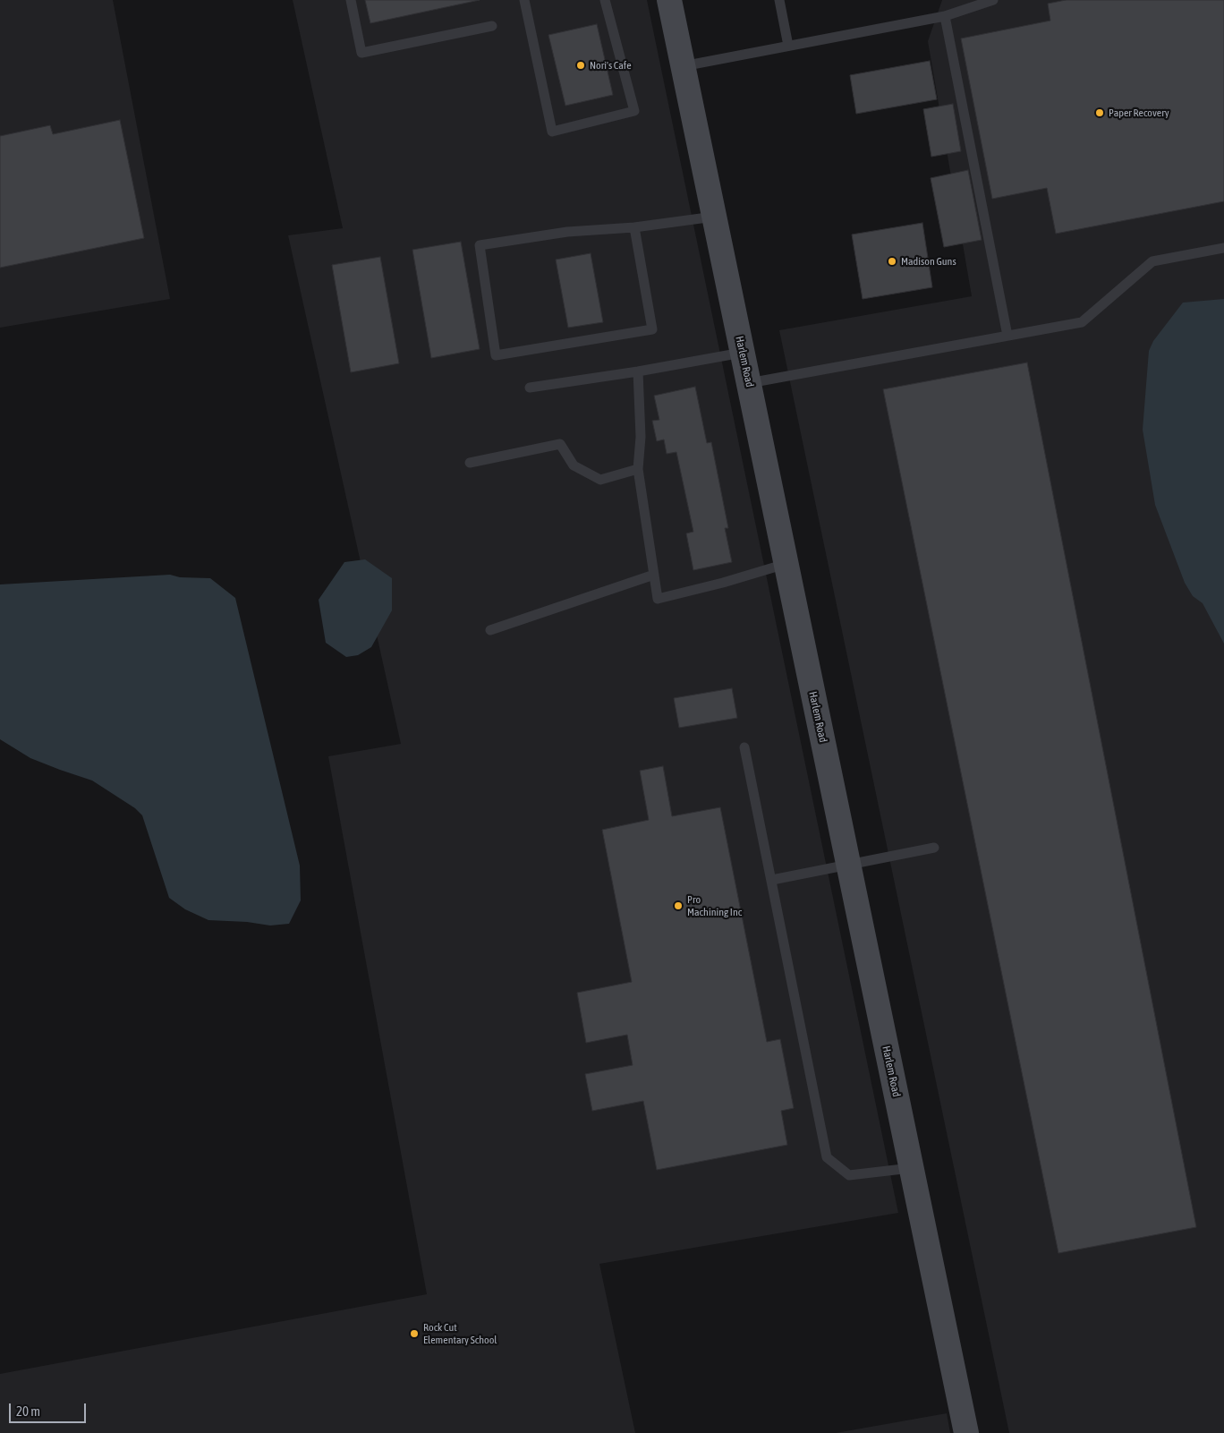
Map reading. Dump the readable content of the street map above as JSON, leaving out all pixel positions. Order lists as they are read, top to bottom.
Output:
{
  "streets": {
    "main road": ["Harlem Road"]
  },
  "places": [
    "Nori's Cafe",
    "Paper Recovery",
    "Madison Guns",
    "Pro Machining Inc",
    "Rock Cut Elementary School"
  ],
  "scale_bar": "20 m"
}
